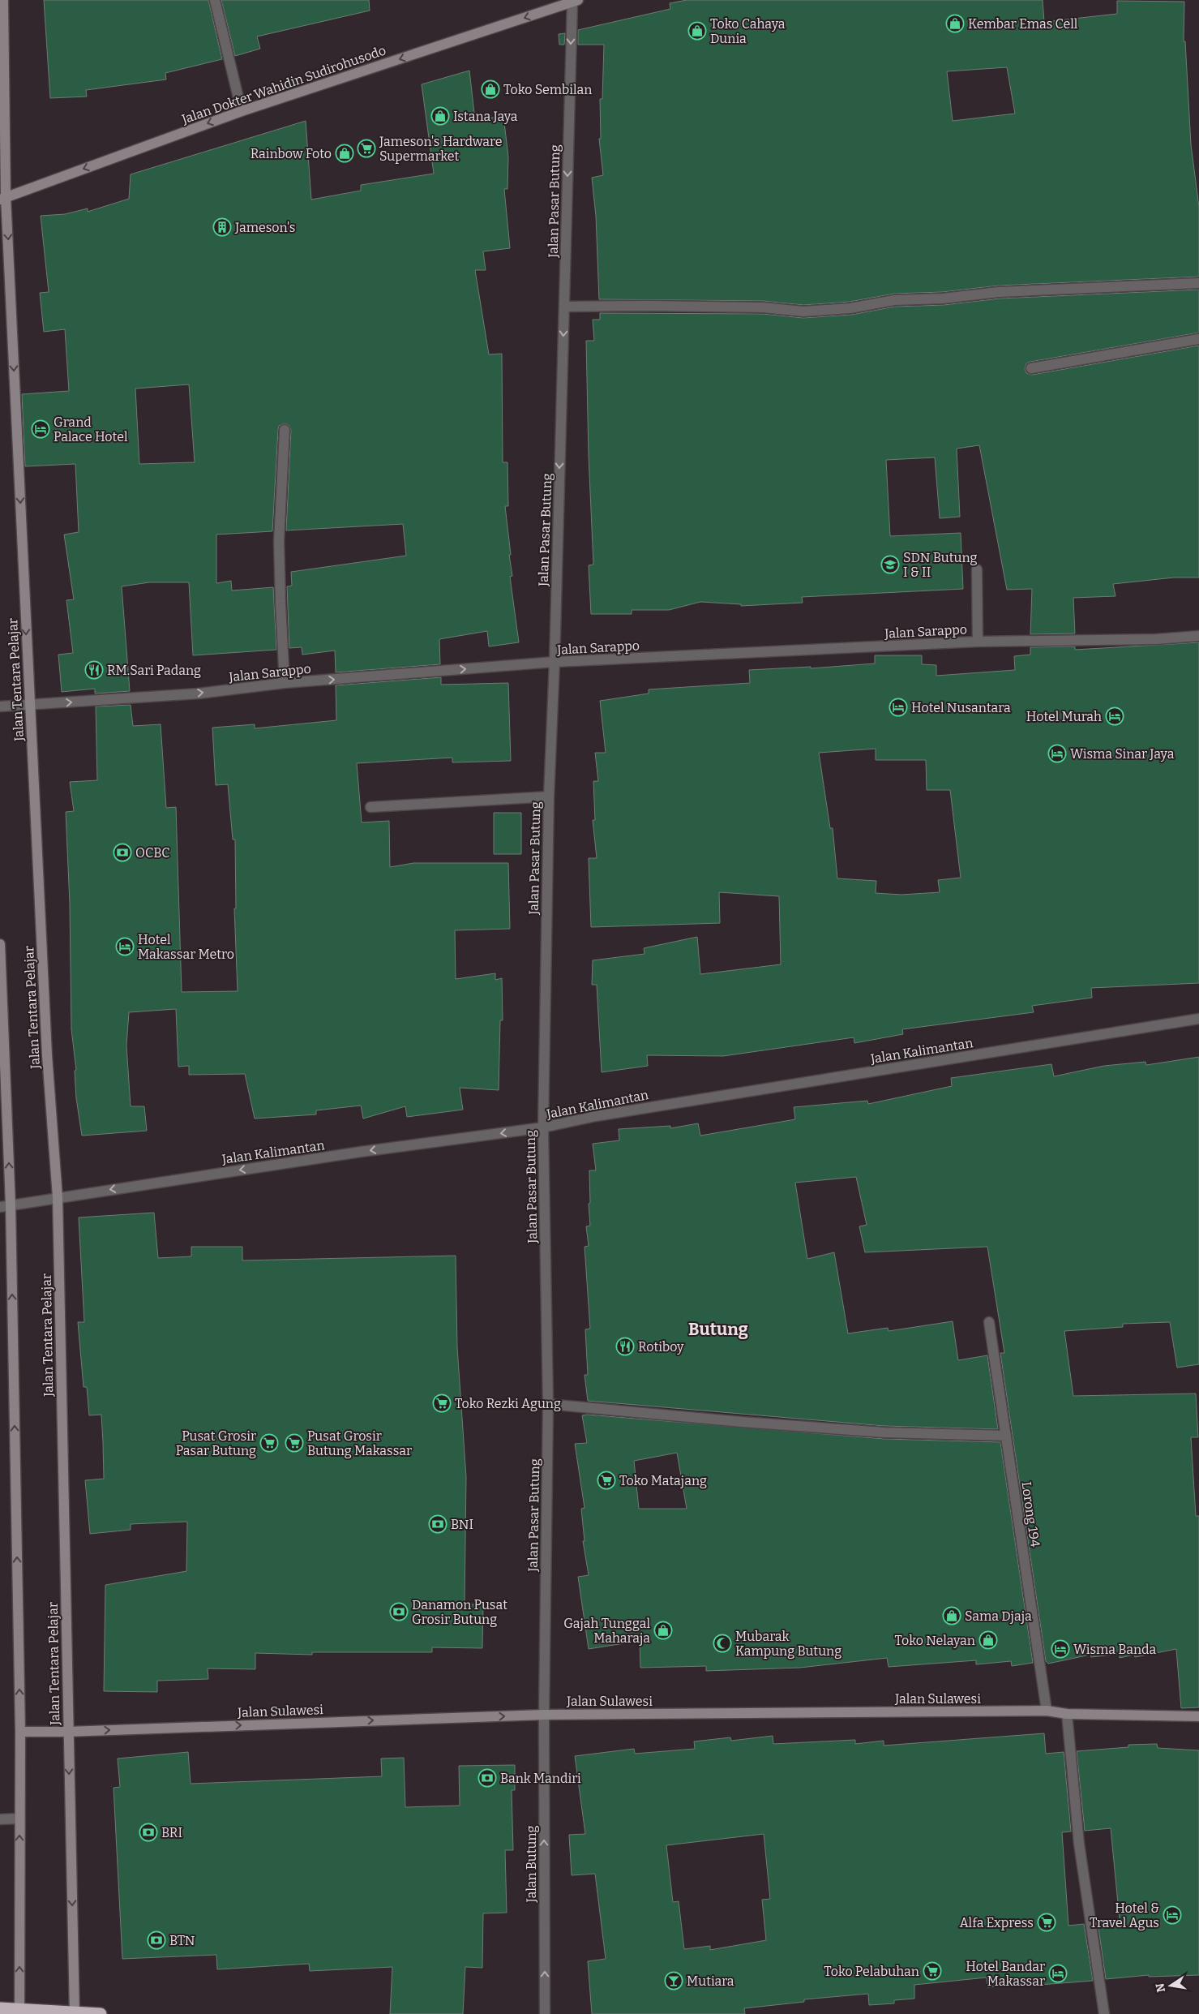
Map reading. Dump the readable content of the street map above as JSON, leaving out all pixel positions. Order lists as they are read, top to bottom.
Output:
{
  "streets": {
    "main road": ["Jalan Dokter Wahidin Sudirohusodo", "Jalan Tentara Pelajar", "Jalan Sulawesi"],
    "street": [
      "Jalan Pasar Butung",
      "Jalan Sarappo",
      "Jalan Kalimantan",
      "Lorong 194",
      "Jalan Butung"
    ]
  },
  "crossings": [
    ["Jalan Dokter Wahidin Sudirohusodo", "Jalan Pasar Butung"],
    ["Jalan Dokter Wahidin Sudirohusodo", "Jalan Tentara Pelajar"],
    ["Jalan Pasar Butung", "Jalan Sarappo"],
    ["Jalan Pasar Butung", "Jalan Kalimantan"],
    ["Jalan Pasar Butung", "Jalan Sulawesi"],
    ["Jalan Pasar Butung", "Jalan Butung"],
    ["Jalan Sarappo", "Jalan Tentara Pelajar"],
    ["Jalan Tentara Pelajar", "Jalan Kalimantan"],
    ["Jalan Tentara Pelajar", "Jalan Sulawesi"],
    ["Lorong 194", "Jalan Sulawesi"],
    ["Jalan Sulawesi", "Jalan Butung"]
  ],
  "one_way": [
    "Jalan Dokter Wahidin Sudirohusodo",
    "Jalan Pasar Butung",
    "Jalan Sarappo",
    "Jalan Kalimantan",
    "Jalan Sulawesi",
    "Jalan Butung"
  ],
  "districts": ["Butung"],
  "places": {
    "shop": [
      "Kembar Emas Cell",
      "Toko Cahaya Dunia",
      "Toko Sembilan",
      "Istana Jaya",
      "Rainbow Foto",
      "Sama Djaja",
      "Gajah Tunggal Maharaja",
      "Toko Nelayan"
    ],
    "supermarket": [
      "Jameson's Hardware Supermarket",
      "Toko Rezki Agung",
      "Pusat Grosir Pasar Butung",
      "Pusat Grosir Butung Makassar",
      "Toko Matajang",
      "Alfa Express",
      "Toko Pelabuhan"
    ],
    "building": ["Jameson's"],
    "hotel": [
      "Grand Palace Hotel",
      "Hotel Nusantara",
      "Hotel Murah",
      "Wisma Sinar Jaya",
      "Hotel Makassar Metro",
      "Wisma Banda",
      "Hotel & Travel Agus",
      "Hotel Bandar Makassar"
    ],
    "school or university": ["SDN Butung I & II"],
    "restaurant": ["RM.Sari Padang", "Rotiboy"],
    "bank": [
      "OCBC",
      "BNI",
      "Danamon Pusat Grosir Butung",
      "Bank Mandiri",
      "BRI",
      "BTN"
    ],
    "mosque": ["Mubarak Kampung Butung"],
    "bar": ["Mutiara"]
  },
  "north": "left"
}
